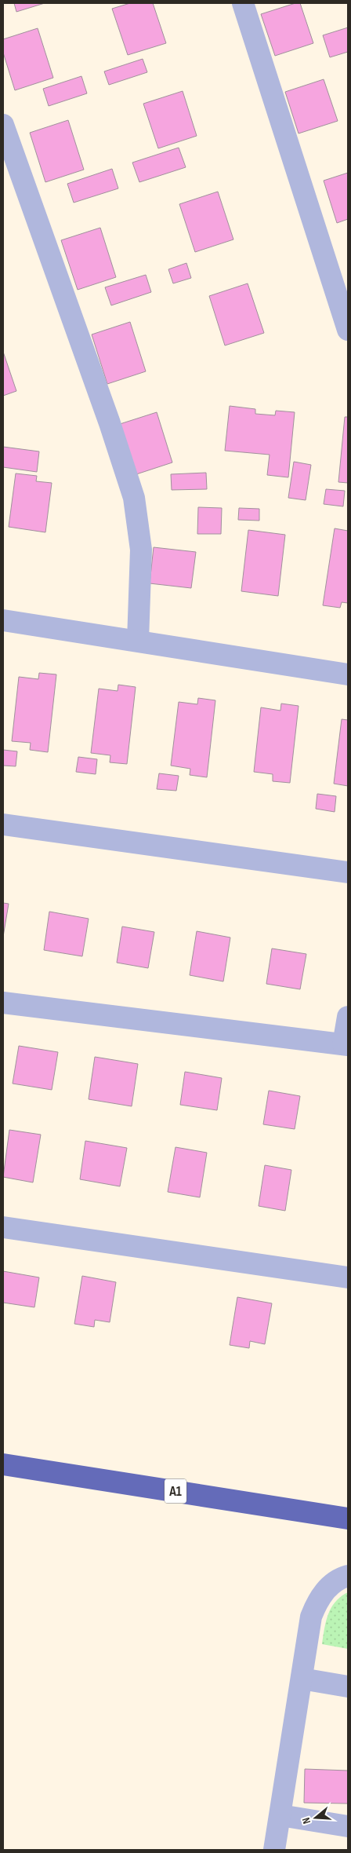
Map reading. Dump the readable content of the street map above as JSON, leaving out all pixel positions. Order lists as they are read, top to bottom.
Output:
{
  "streets": {
    "highway": ["A1"]
  },
  "north": "left"
}
